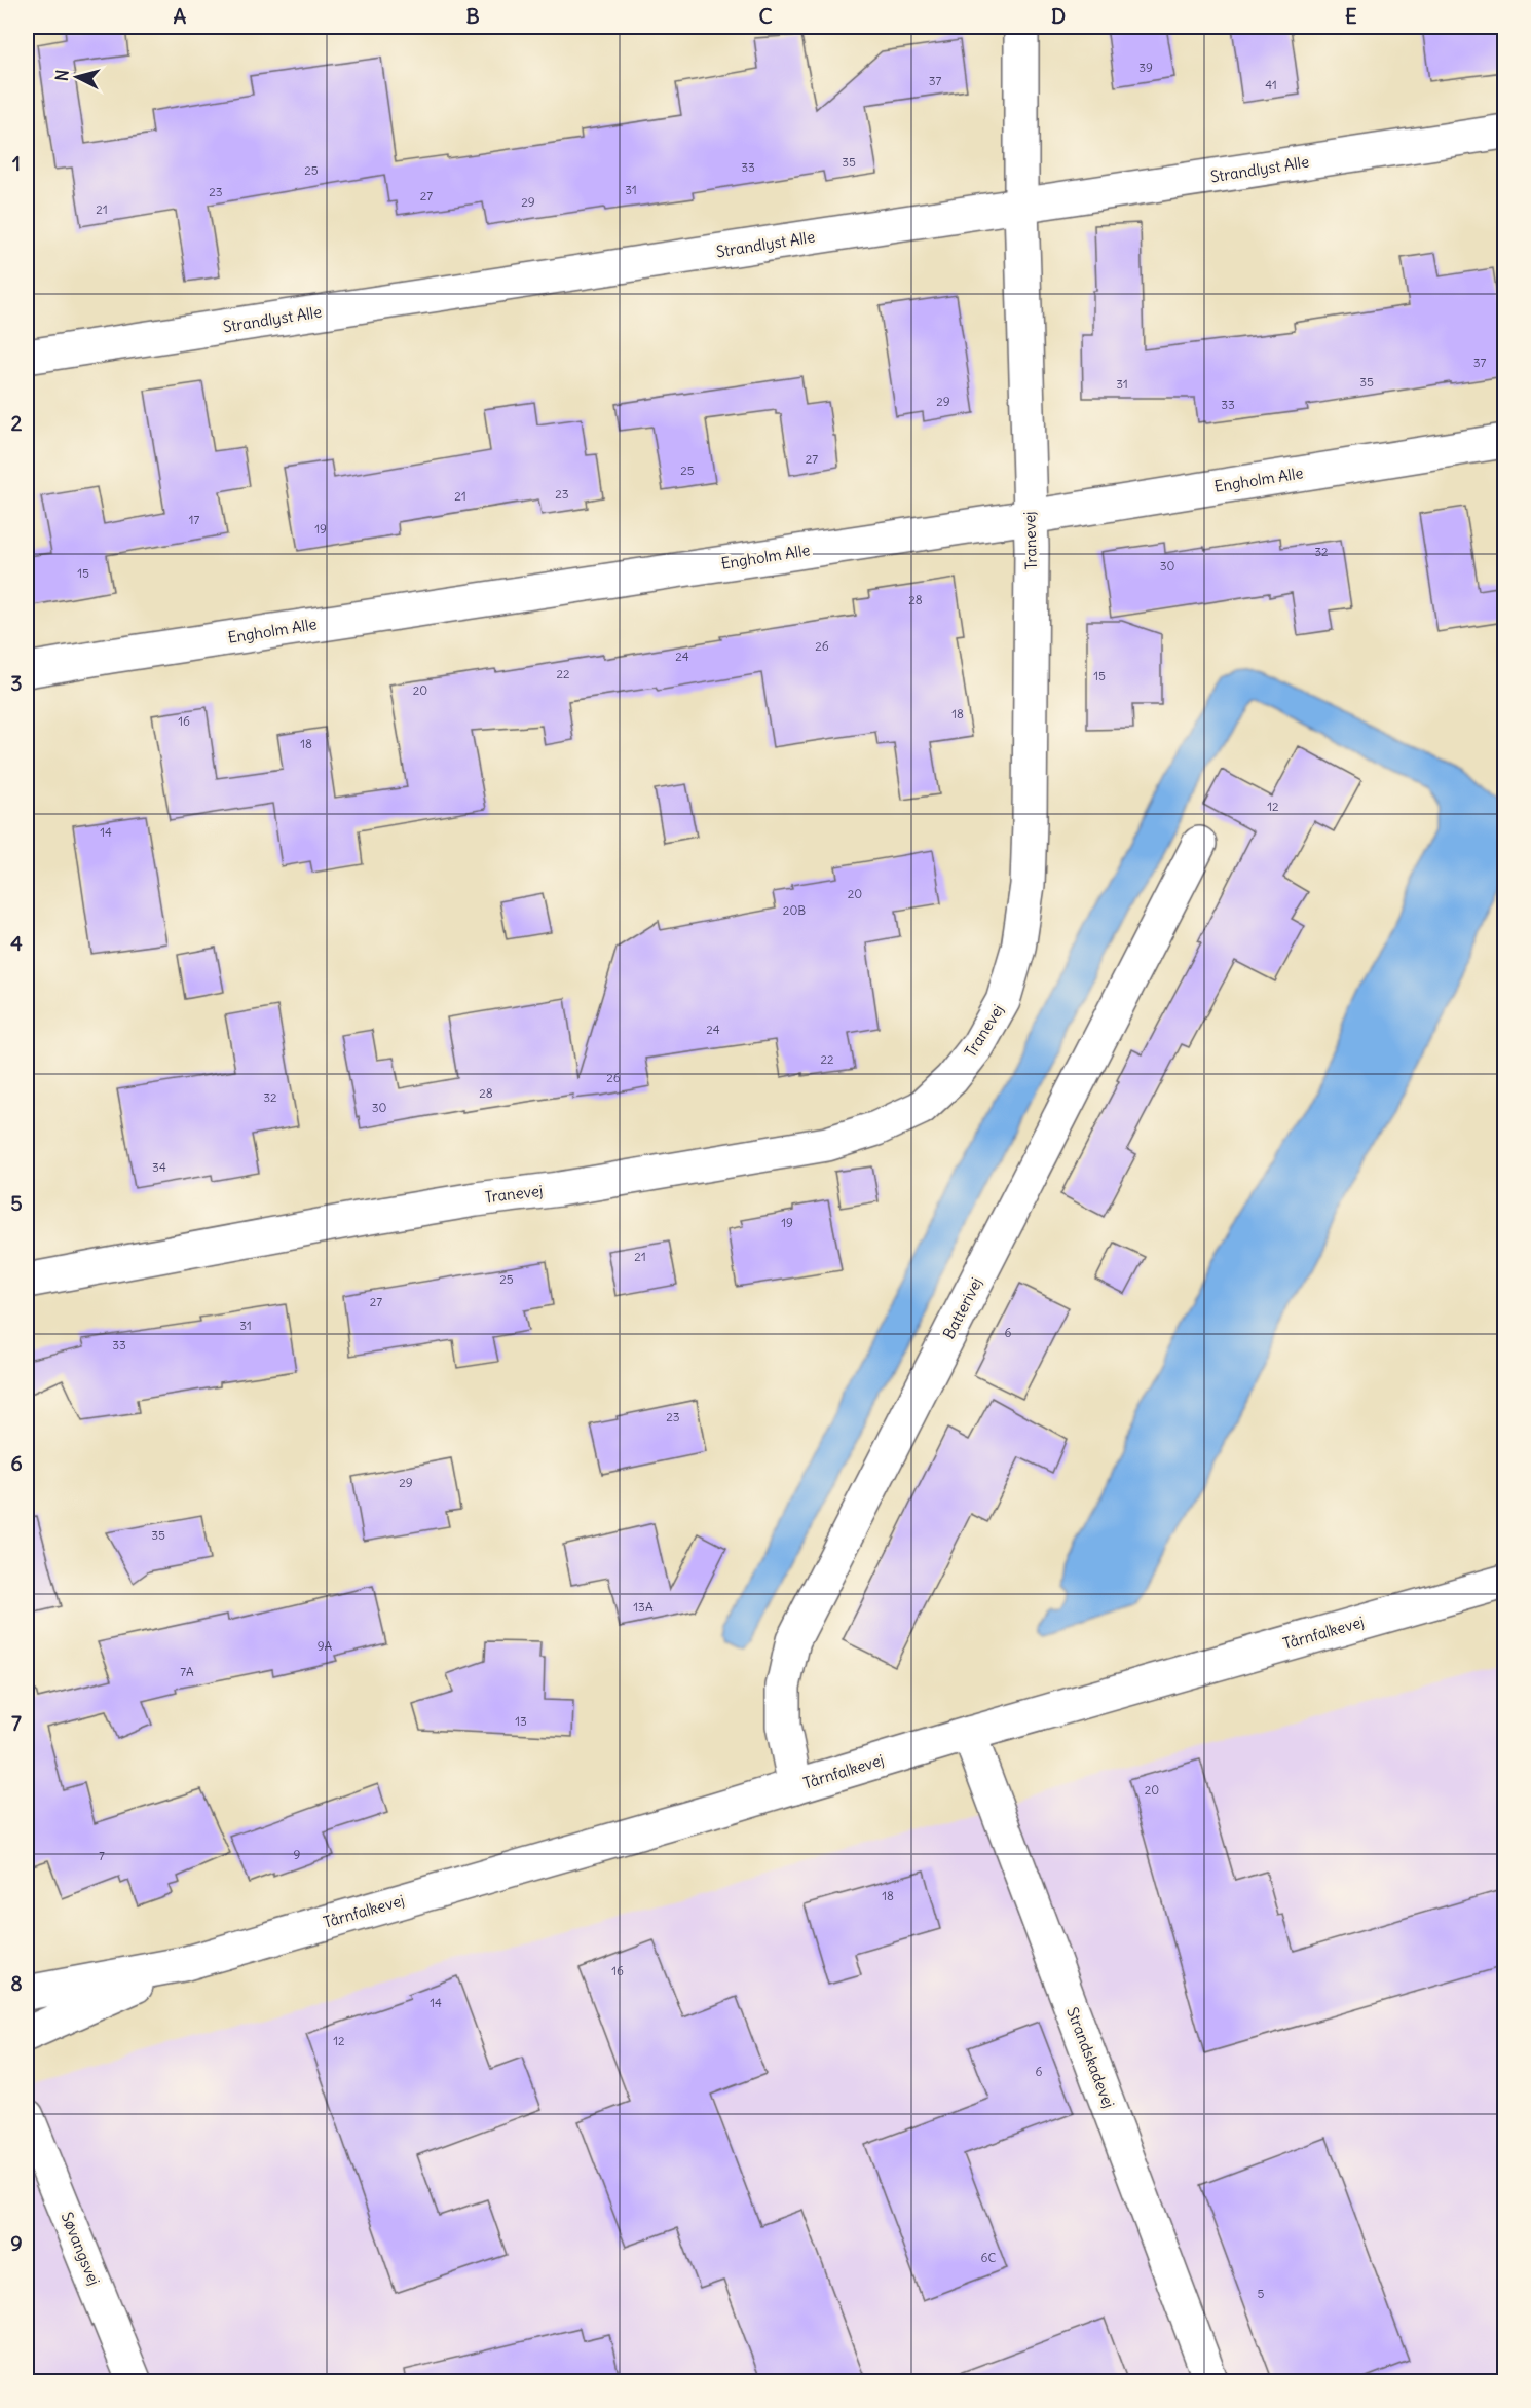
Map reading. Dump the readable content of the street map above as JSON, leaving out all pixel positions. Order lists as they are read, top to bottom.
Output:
{
  "streets": {
    "street": [
      "Strandlyst Alle",
      "Engholm Alle",
      "Tranevej",
      "Batterivej",
      "Tårnfalkevej",
      "Strandskadevej",
      "Søvangsvej"
    ]
  },
  "crossings": [
    ["Strandlyst Alle", "Tranevej"],
    ["Engholm Alle", "Tranevej"],
    ["Batterivej", "Tårnfalkevej"],
    ["Tårnfalkevej", "Strandskadevej"]
  ],
  "house_numbers": [
    "39",
    "37",
    "41",
    "35",
    "33",
    "25",
    "31",
    "23",
    "27",
    "29",
    "21",
    "37",
    "35",
    "31",
    "29",
    "33",
    "27",
    "25",
    "23",
    "21",
    "17",
    "19",
    "32",
    "30",
    "15",
    "28",
    "26",
    "24",
    "22",
    "15",
    "20",
    "18",
    "16",
    "18",
    "12",
    "14",
    "20",
    "20B",
    "24",
    "22",
    "26",
    "28",
    "32",
    "30",
    "34",
    "19",
    "21",
    "25",
    "27",
    "31",
    "6",
    "33",
    "23",
    "29",
    "35",
    "13A",
    "9A",
    "7A",
    "13",
    "20",
    "9",
    "7",
    "18",
    "16",
    "14",
    "12",
    "6",
    "6C",
    "5"
  ],
  "north": "left",
  "grid": {
    "columns": [
      "A",
      "B",
      "C",
      "D",
      "E"
    ],
    "rows": [
      "1",
      "2",
      "3",
      "4",
      "5",
      "6",
      "7",
      "8",
      "9"
    ]
  }
}
